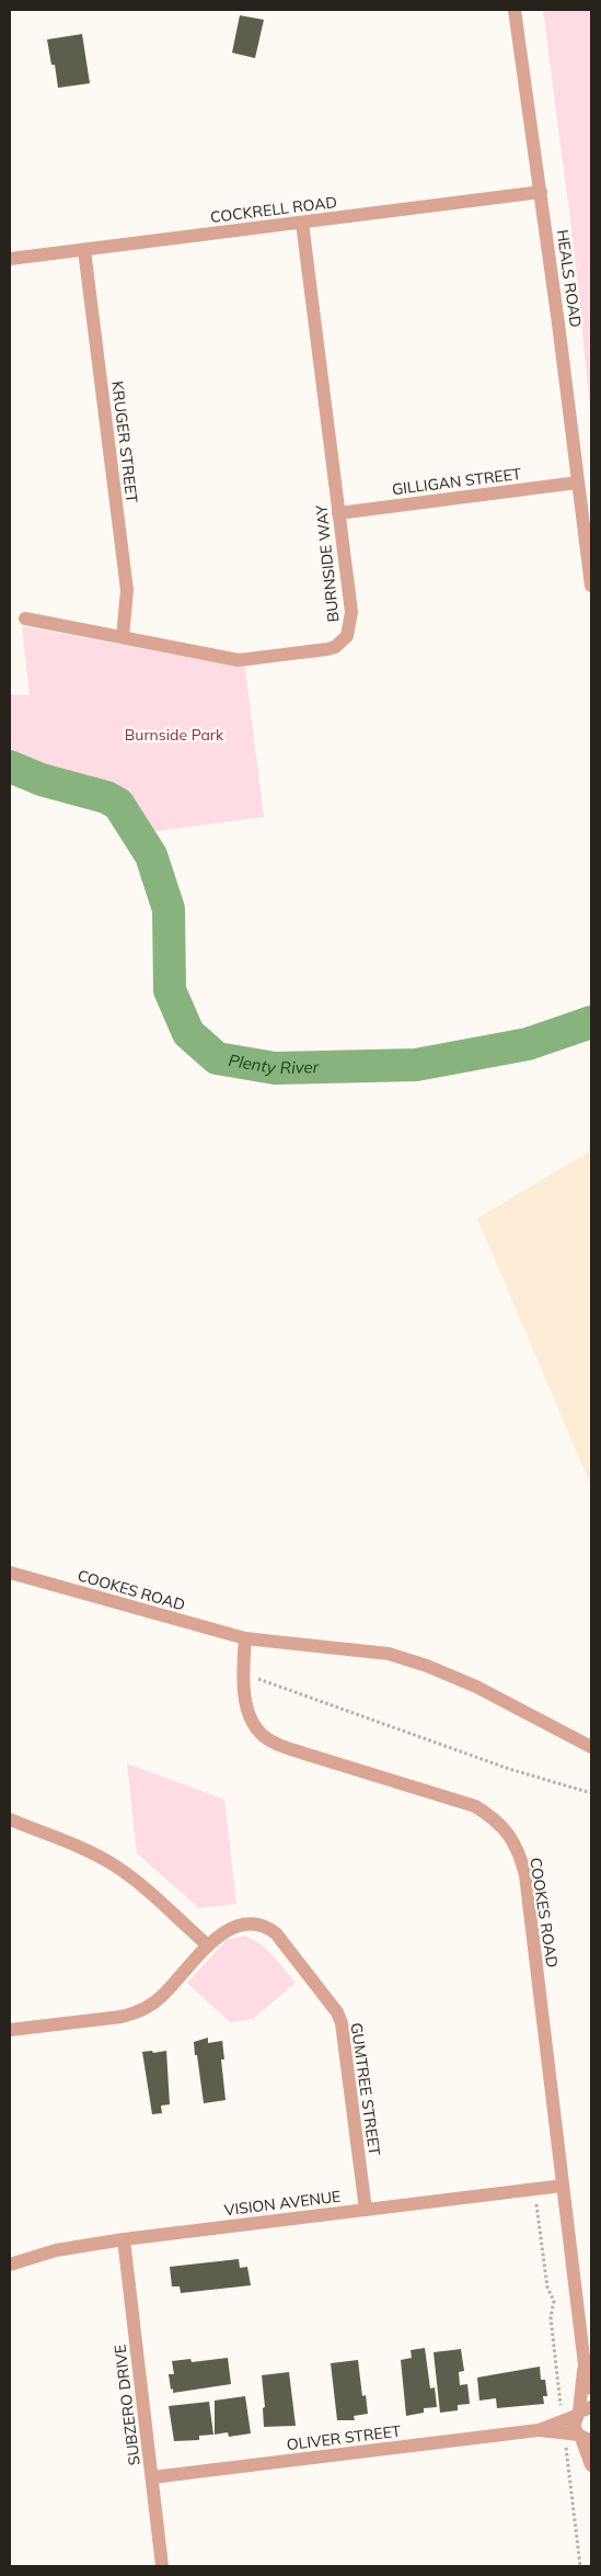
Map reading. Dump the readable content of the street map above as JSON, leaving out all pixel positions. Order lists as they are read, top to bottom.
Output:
{
  "streets": {
    "street": [
      "COCKRELL ROAD",
      "HEALS ROAD",
      "KRUGER STREET",
      "GILLIGAN STREET",
      "BURNSIDE WAY",
      "COOKES ROAD",
      "GUMTREE STREET",
      "VISION AVENUE",
      "SUBZERO DRIVE",
      "OLIVER STREET"
    ]
  },
  "crossings": [
    ["COCKRELL ROAD", "HEALS ROAD"],
    ["COCKRELL ROAD", "KRUGER STREET"],
    ["COCKRELL ROAD", "BURNSIDE WAY"],
    ["HEALS ROAD", "GILLIGAN STREET"],
    ["KRUGER STREET", "BURNSIDE WAY"],
    ["GILLIGAN STREET", "BURNSIDE WAY"],
    ["COOKES ROAD", "VISION AVENUE"],
    ["COOKES ROAD", "OLIVER STREET"],
    ["GUMTREE STREET", "VISION AVENUE"],
    ["VISION AVENUE", "SUBZERO DRIVE"],
    ["SUBZERO DRIVE", "OLIVER STREET"]
  ],
  "water": ["Plenty River"],
  "parks": ["Burnside Park"]
}
